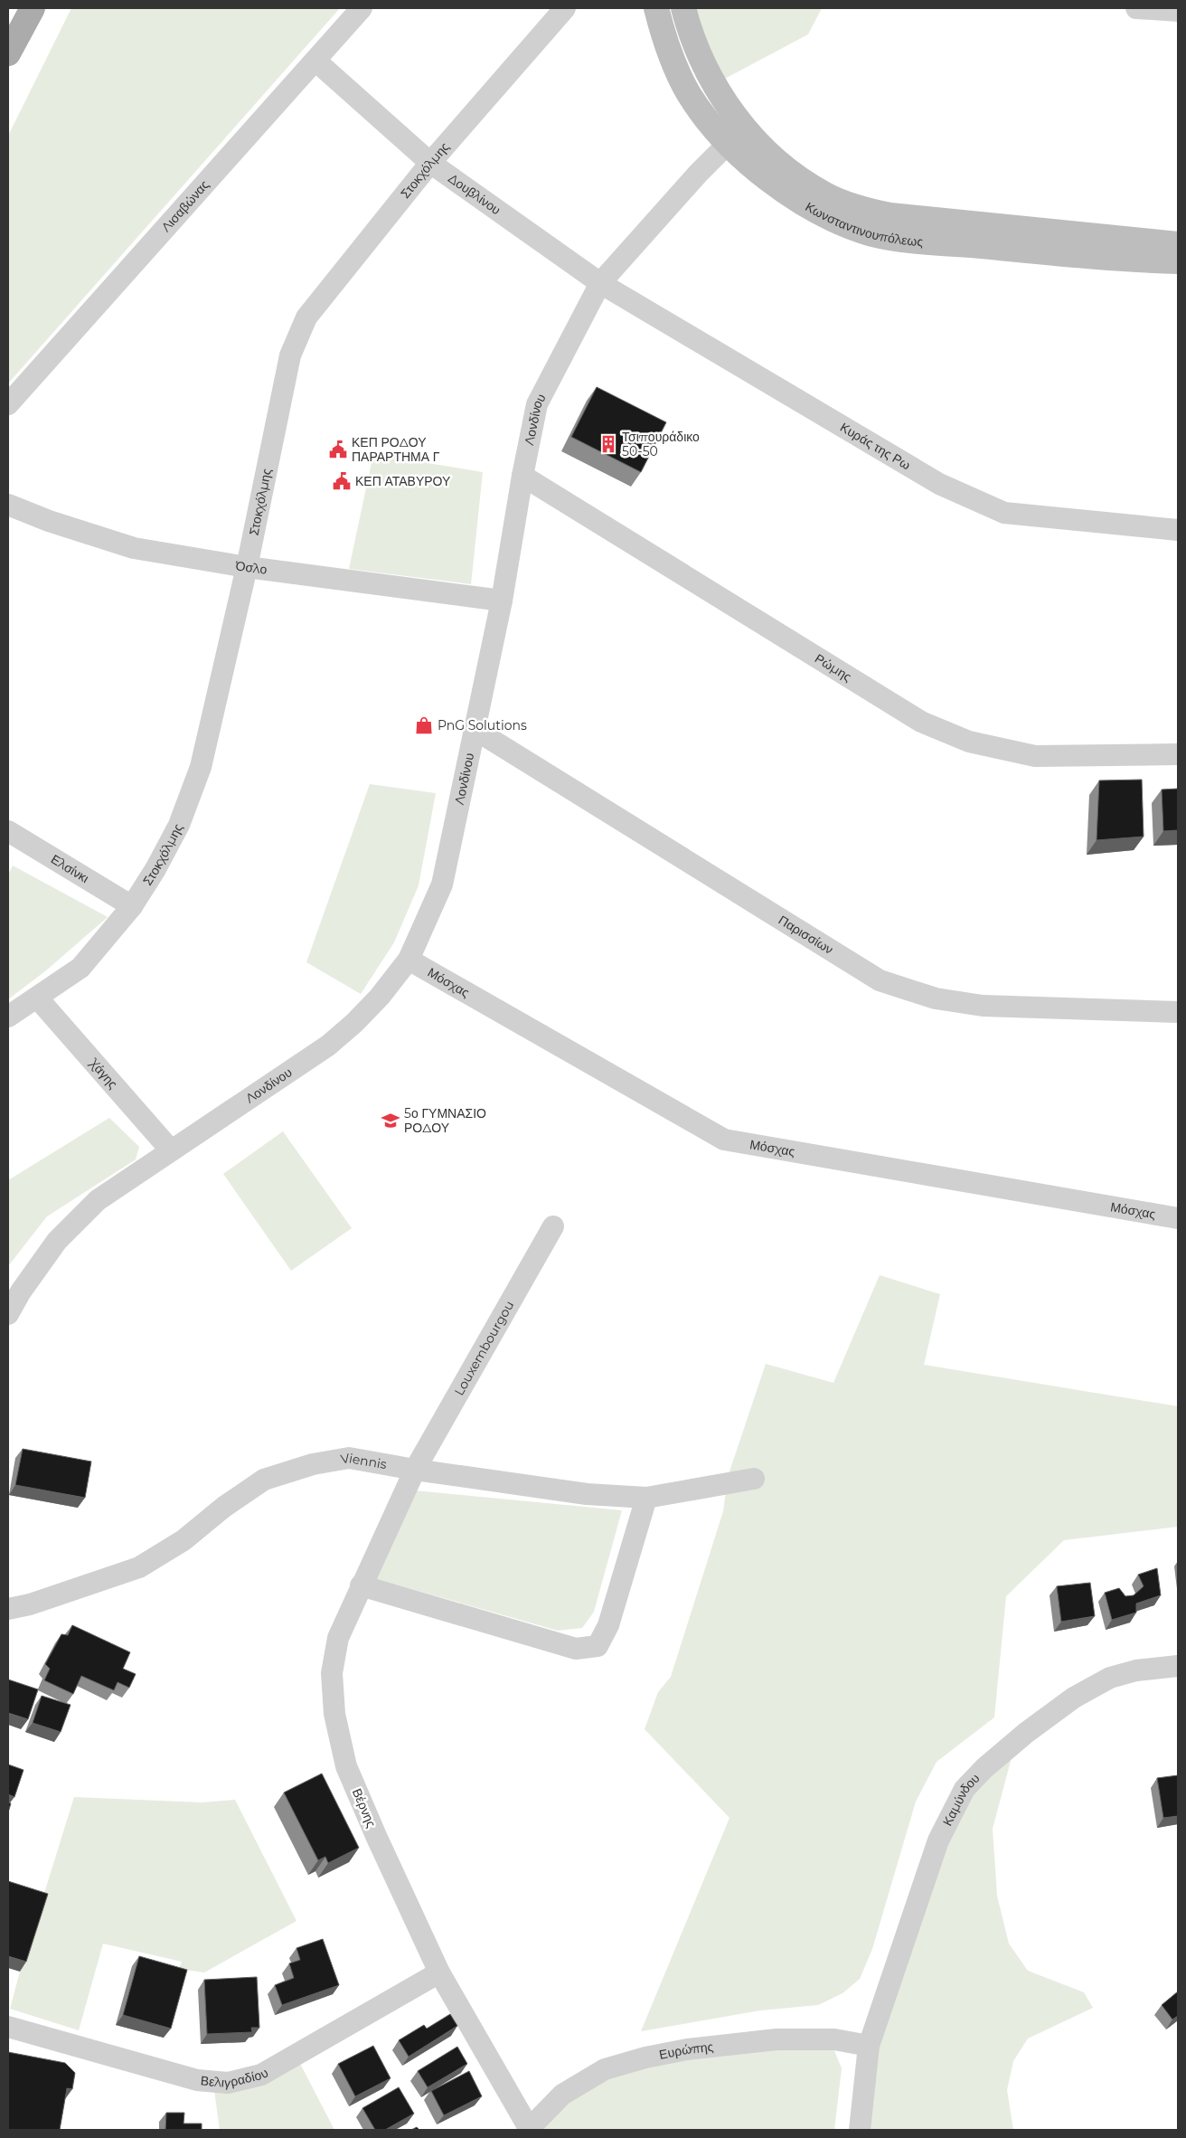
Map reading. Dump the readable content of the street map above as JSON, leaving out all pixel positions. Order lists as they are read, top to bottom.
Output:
{
  "streets": {
    "main road": ["Κωνσταντινουπόλεως"],
    "street": [
      "Στοκχόλμης",
      "Δουβλίνου",
      "Λισαβώνας",
      "Λονδίνου",
      "Κυράς της Ρω",
      "Όσλο",
      "Ρώμης",
      "Ελσίνκι",
      "Παρισσίων",
      "Μόσχας",
      "Χάγης",
      "Louxembourgou",
      "Viennis",
      "Καμύνδου",
      "Βέρνης",
      "Ευρώπης",
      "Βελιγραδίου"
    ]
  },
  "crossings": [
    ["Στοκχόλμης", "Δουβλίνου"],
    ["Στοκχόλμης", "Όσλο"],
    ["Στοκχόλμης", "Ελσίνκι"],
    ["Στοκχόλμης", "Χάγης"],
    ["Δουβλίνου", "Λισαβώνας"],
    ["Δουβλίνου", "Λονδίνου"],
    ["Δουβλίνου", "Κυράς της Ρω"],
    ["Κωνσταντινουπόλεως", "Λονδίνου"],
    ["Λονδίνου", "Κυράς της Ρω"],
    ["Λονδίνου", "Όσλο"],
    ["Λονδίνου", "Ρώμης"],
    ["Λονδίνου", "Παρισσίων"],
    ["Λονδίνου", "Μόσχας"],
    ["Λονδίνου", "Χάγης"],
    ["Louxembourgou", "Viennis"],
    ["Louxembourgou", "Βέρνης"],
    ["Viennis", "Βέρνης"],
    ["Καμύνδου", "Ευρώπης"],
    ["Βέρνης", "Ευρώπης"],
    ["Βέρνης", "Βελιγραδίου"]
  ],
  "places": {
    "building": ["Τσιπουράδικο 50-50"],
    "public building": ["ΚΕΠ ΡΟΔΟΥ ΠΑΡΑΡΤΗΜΑ Γ", "ΚΕΠ ΑΤΑΒΥΡΟΥ"],
    "shop": ["PnG Solutions"],
    "school or university": ["5ο ΓΥΜΝΑΣΙΟ ΡΟΔΟΥ"]
  }
}
